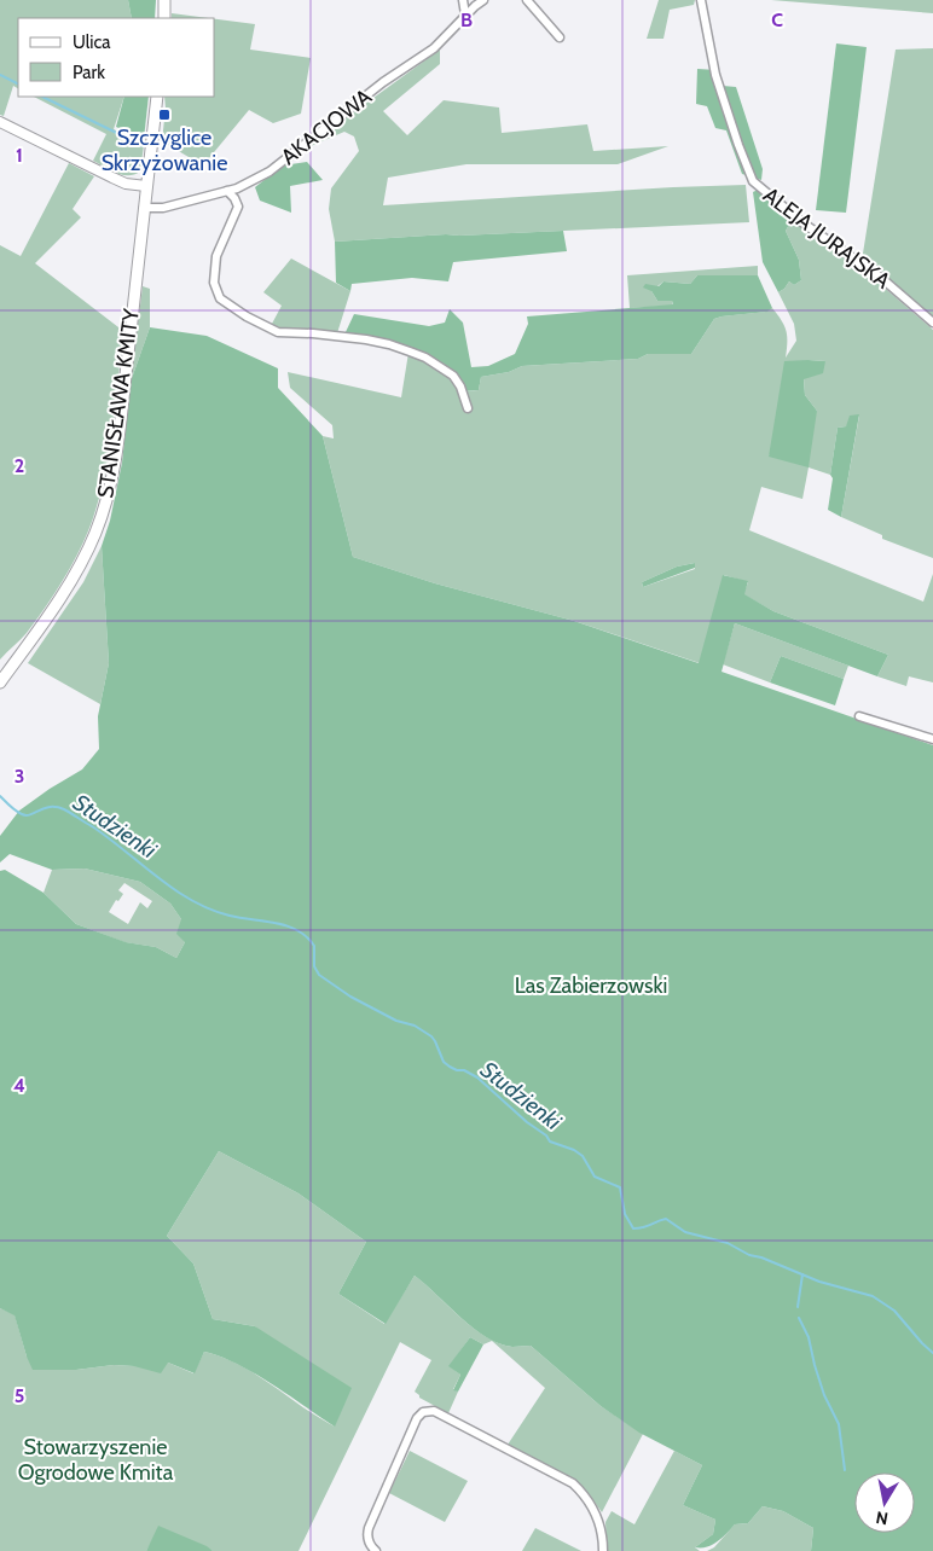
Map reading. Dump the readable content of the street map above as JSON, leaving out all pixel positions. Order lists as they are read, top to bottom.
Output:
{
  "streets": {
    "main road": ["STANISŁAWA KMITY"],
    "street": ["AKACJOWA", "ALEJA JURAJSKA"]
  },
  "crossings": [
    ["AKACJOWA", "STANISŁAWA KMITY"]
  ],
  "water": ["Studzienki"],
  "parks": ["Las Zabierzowski", "Stowarzyszenie Ogrodowe Kmita"],
  "places": {
    "transit": ["Szczyglice Skrzyżowanie"]
  },
  "legend": ["Ulica", "Park"],
  "north": "bottom",
  "grid": {
    "columns": ["B", "C"],
    "rows": [
      "1",
      "2",
      "3",
      "4",
      "5"
    ]
  }
}
